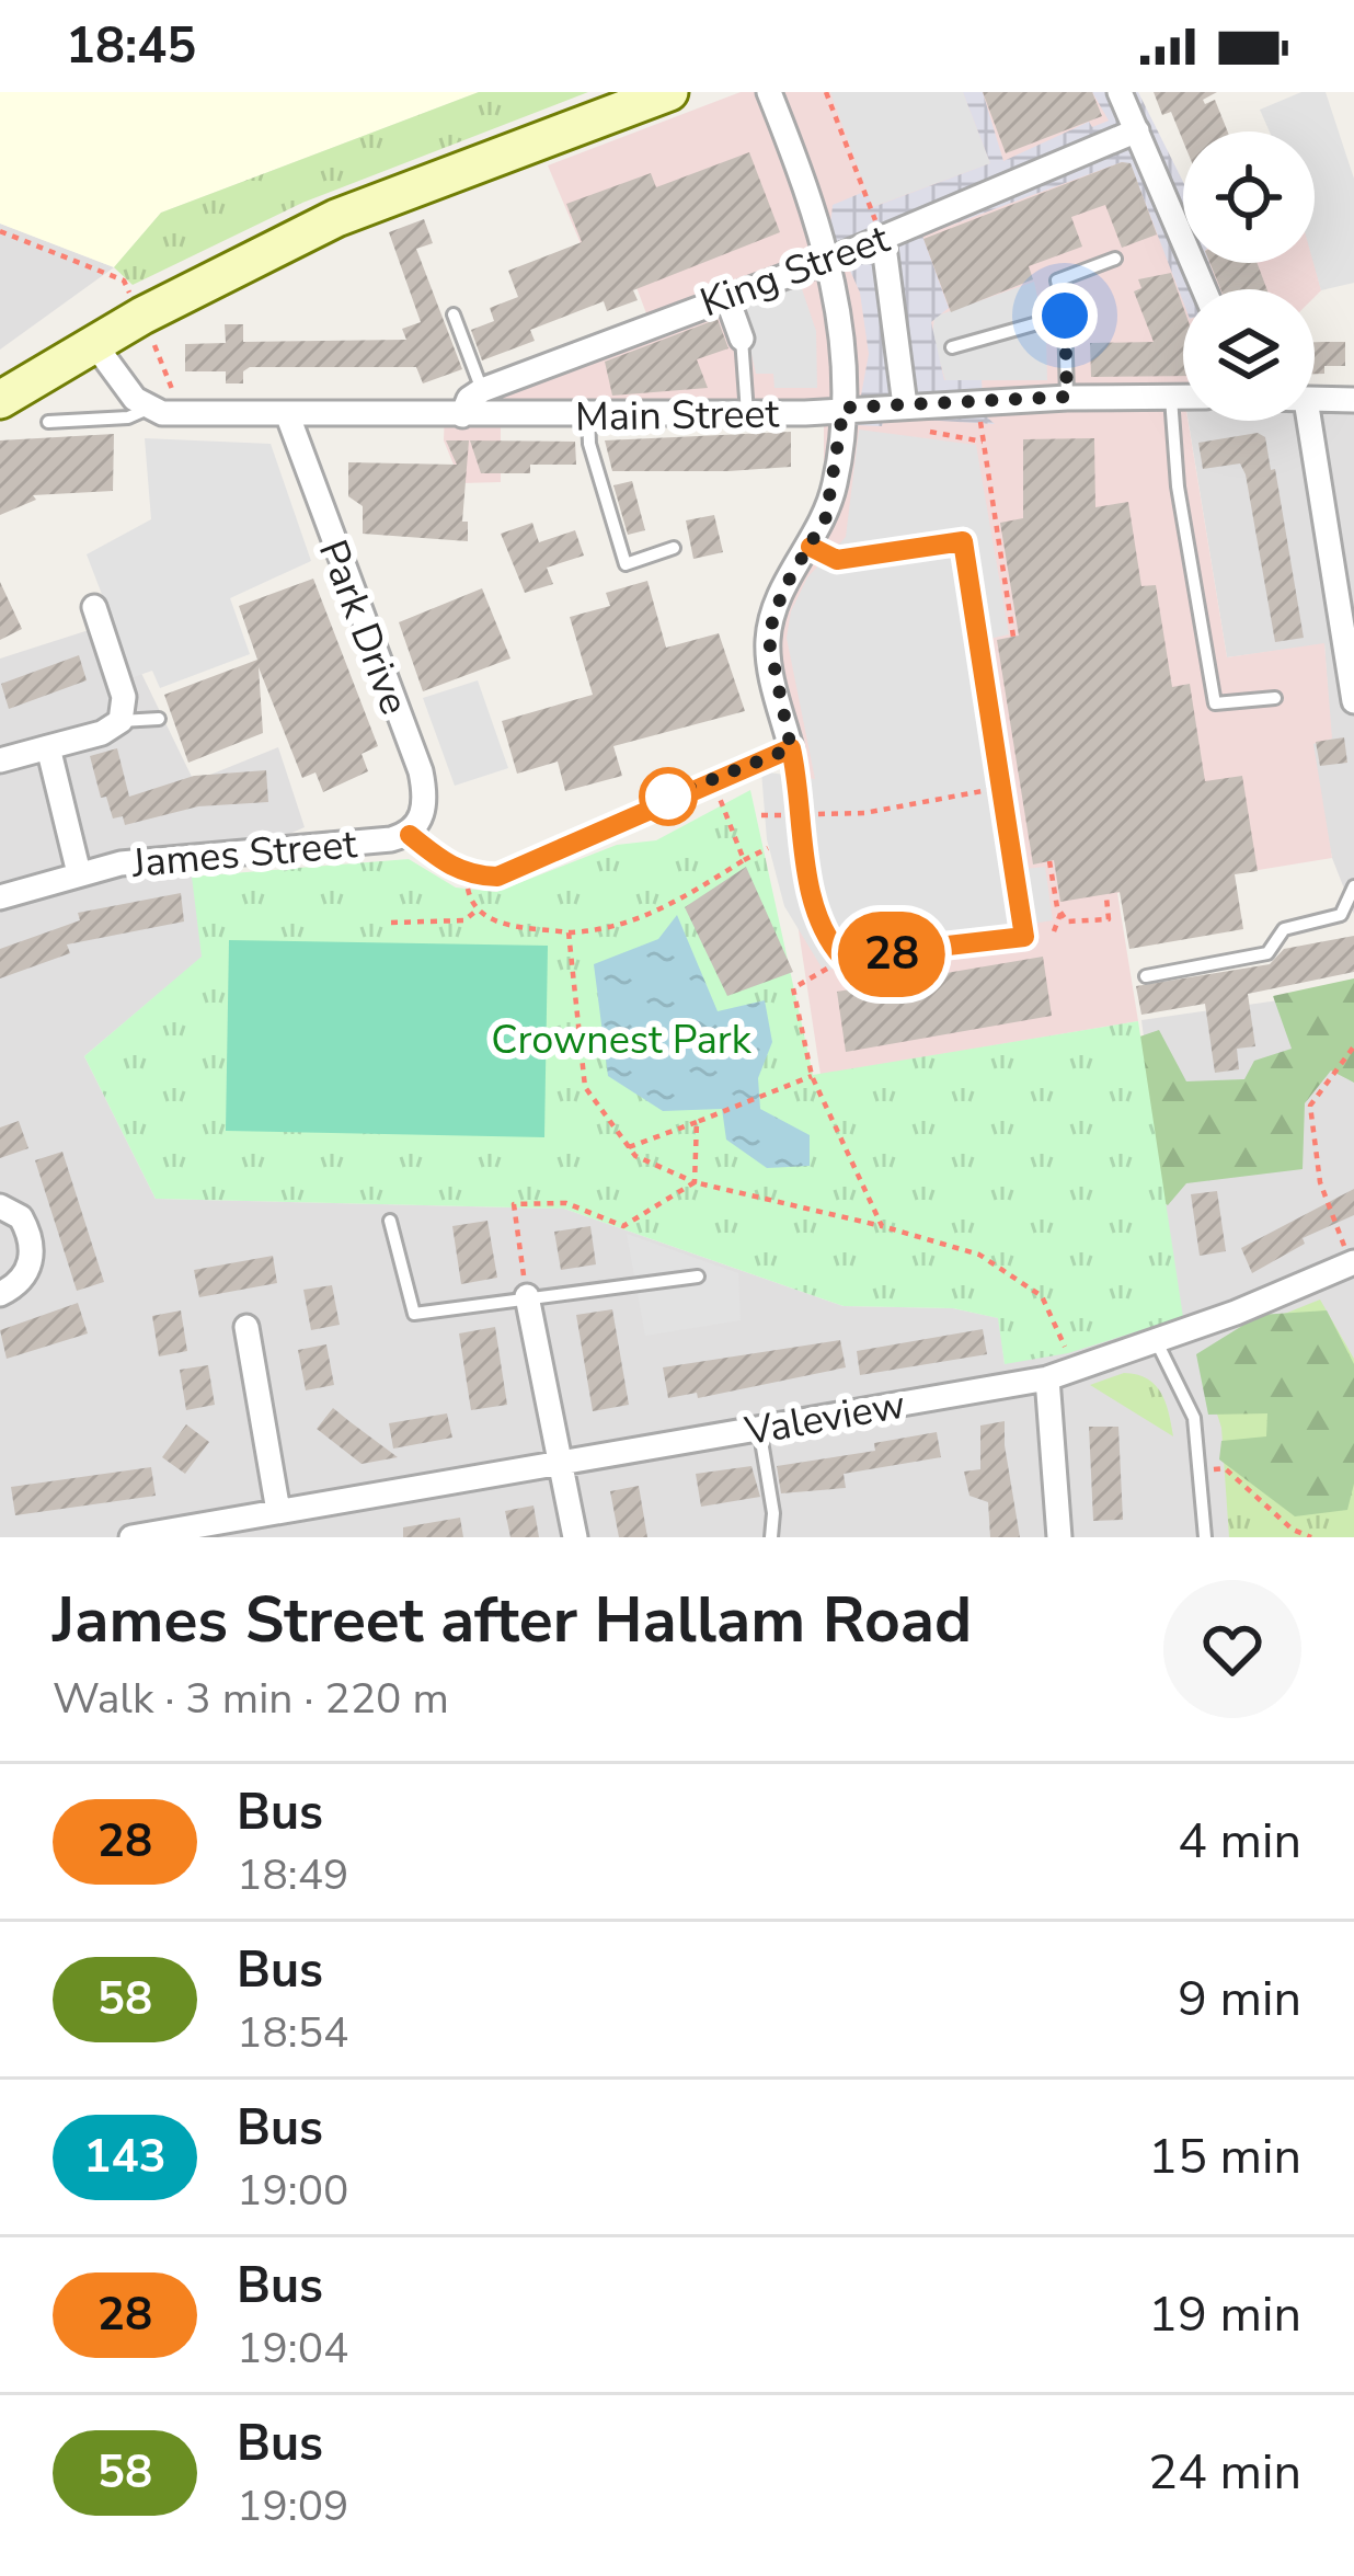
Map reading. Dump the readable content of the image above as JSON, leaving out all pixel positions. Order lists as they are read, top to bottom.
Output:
{
  "streets": {
    "street": [
      "King Street",
      "Main Street",
      "Park Drive",
      "James Street",
      "Valeview"
    ]
  },
  "crossings": [
    ["Main Street", "Park Drive"],
    ["Park Drive", "James Street"]
  ],
  "parks": ["Crownest Park"],
  "lines": ["bus line 28"],
  "page": {
    "status": "18:45",
    "on_map": "28",
    "heading": ["James Street after Hallam Road", "Walk · 3 min · 220 m"],
    "list": [
      {
        "mark": "28",
        "name": "Bus",
        "note": "18:49",
        "value": "4 min"
      },
      {
        "mark": "58",
        "name": "Bus",
        "note": "18:54",
        "value": "9 min"
      },
      {
        "mark": "143",
        "name": "Bus",
        "note": "19:00",
        "value": "15 min"
      },
      {
        "mark": "28",
        "name": "Bus",
        "note": "19:04",
        "value": "19 min"
      },
      {
        "mark": "58",
        "name": "Bus",
        "note": "19:09",
        "value": "24 min"
      }
    ]
  }
}
